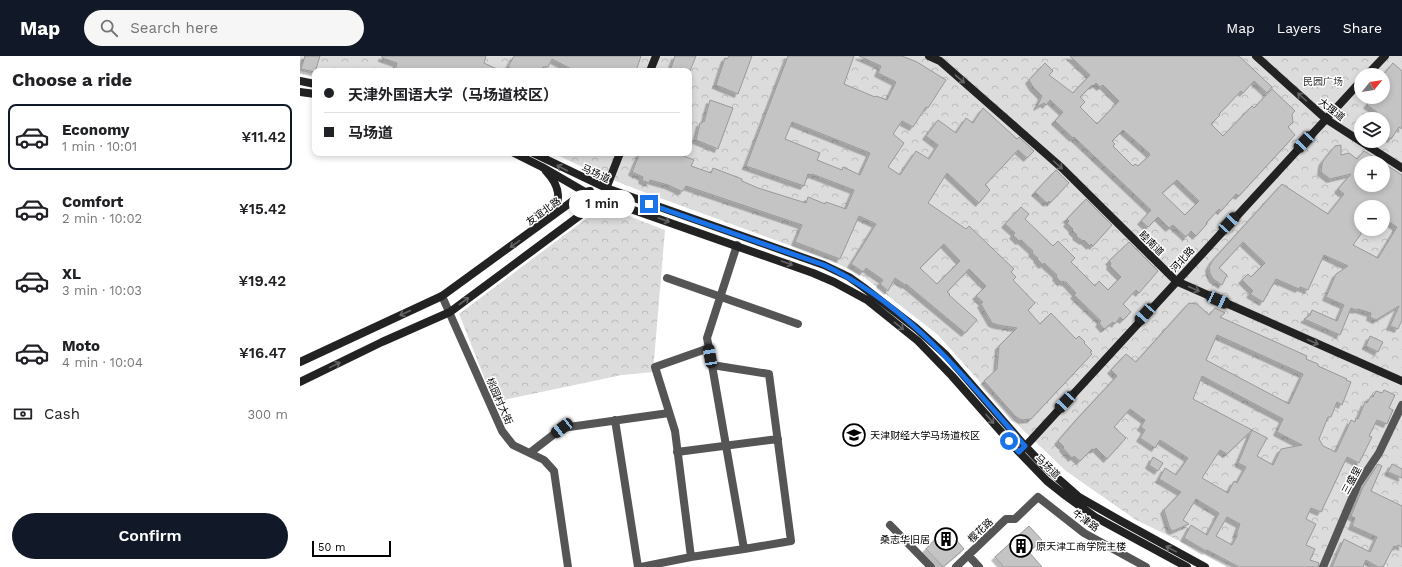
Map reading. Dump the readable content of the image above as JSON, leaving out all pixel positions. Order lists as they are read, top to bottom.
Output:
{
  "streets": {
    "main road": [
      "大理道",
      "马场道",
      "友谊北路",
      "睦南道",
      "河北路"
    ],
    "street": [
      "桃园村大街",
      "三盛里",
      "牛津路",
      "樱花路"
    ]
  },
  "crossings": [
    ["大理道", "河北路"],
    ["马场道", "友谊北路"],
    ["马场道", "河北路"],
    ["友谊北路", "桃园村大街"],
    ["睦南道", "河北路"],
    ["牛津路", "樱花路"]
  ],
  "one_way": ["大理道", "睦南道"],
  "parks": ["民园广场"],
  "places": {
    "school or university": ["天津财经大学马场道校区"],
    "building": ["桑志华旧居", "原天津工商学院主楼"]
  },
  "scale_bar": "50 m",
  "north": "top right",
  "page": {
    "header": "Map",
    "search": "Search here",
    "nav": ["Map", "Layers", "Share"],
    "heading": "Choose a ride",
    "map_buttons": ["+", "−"],
    "banner": ["天津外国语大学（马场道校区）", "马场道"],
    "list": [
      {
        "name": "Economy",
        "note": "1 min · 10:01",
        "value": "¥11.42"
      },
      {
        "name": "Comfort",
        "note": "2 min · 10:02",
        "value": "¥15.42"
      },
      {
        "name": "XL",
        "note": "3 min · 10:03",
        "value": "¥19.42"
      },
      {
        "name": "Moto",
        "note": "4 min · 10:04",
        "value": "¥16.47"
      }
    ],
    "bubble": "1 min",
    "pay": ["Cash", "300 m"],
    "buttons": "Confirm",
    "scale": "50 m"
  }
}
